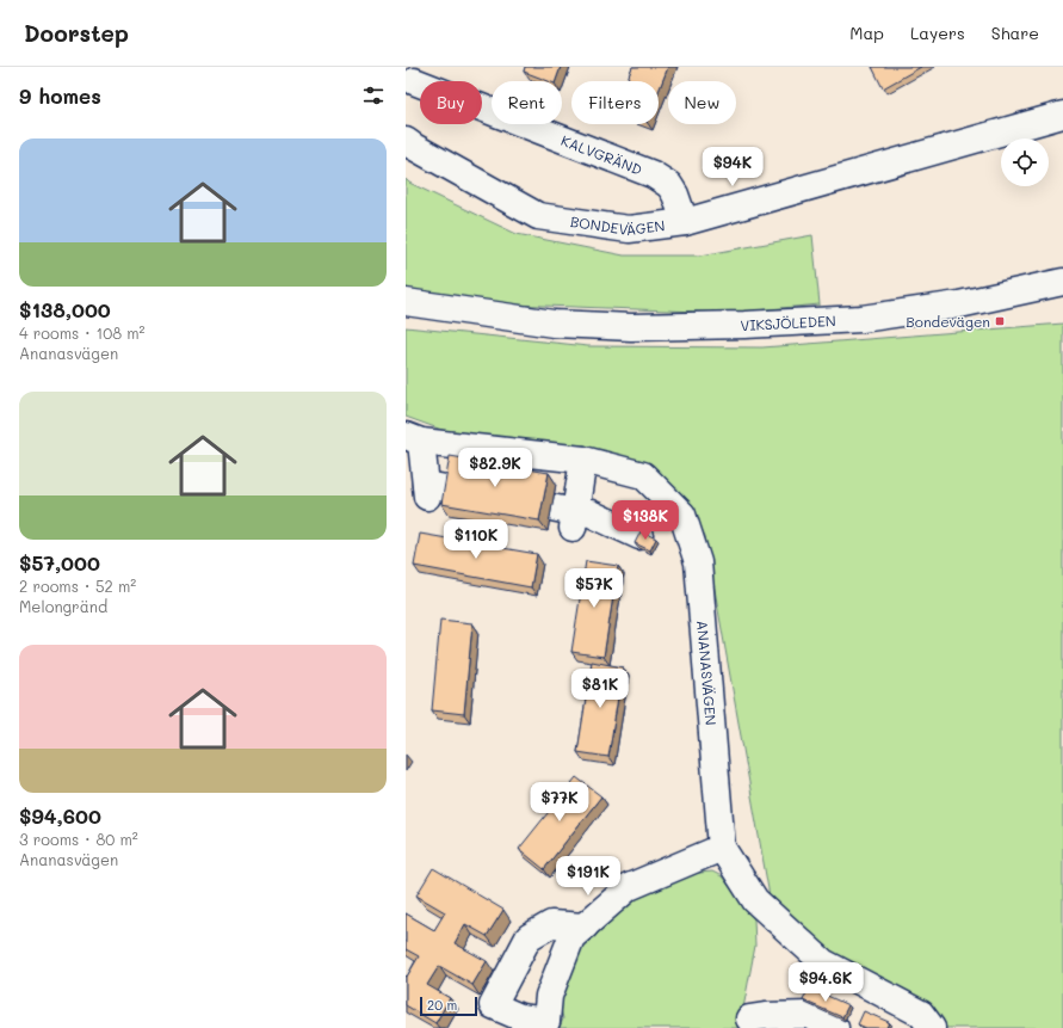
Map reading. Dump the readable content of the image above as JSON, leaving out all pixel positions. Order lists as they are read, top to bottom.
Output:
{
  "streets": {
    "street": [
      "KALVGRÄND",
      "BONDEVÄGEN",
      "VIKSJÖLEDEN",
      "ANANASVÄGEN"
    ]
  },
  "crossings": [
    ["KALVGRÄND", "BONDEVÄGEN"]
  ],
  "places": {
    "transit": ["Bondevägen"]
  },
  "scale_bar": "20 m",
  "page": {
    "header": "Doorstep",
    "nav": ["Map", "Layers", "Share"],
    "heading": "9 homes",
    "chip": [
      "Buy",
      "Rent",
      "Filters",
      "New"
    ],
    "list": [
      {
        "name": "$138,000",
        "note": "4 rooms · 108 m² · Ananasvägen"
      },
      {
        "name": "$57,000",
        "note": "2 rooms · 52 m² · Melongränd"
      },
      {
        "name": "$94,600",
        "note": "3 rooms · 80 m² · Ananasvägen"
      }
    ],
    "price": [
      "$94K",
      "$82.9K",
      "$138K",
      "$110K",
      "$57K",
      "$81K",
      "$77K",
      "$191K",
      "$94.6K"
    ],
    "scale": "20 m"
  }
}
